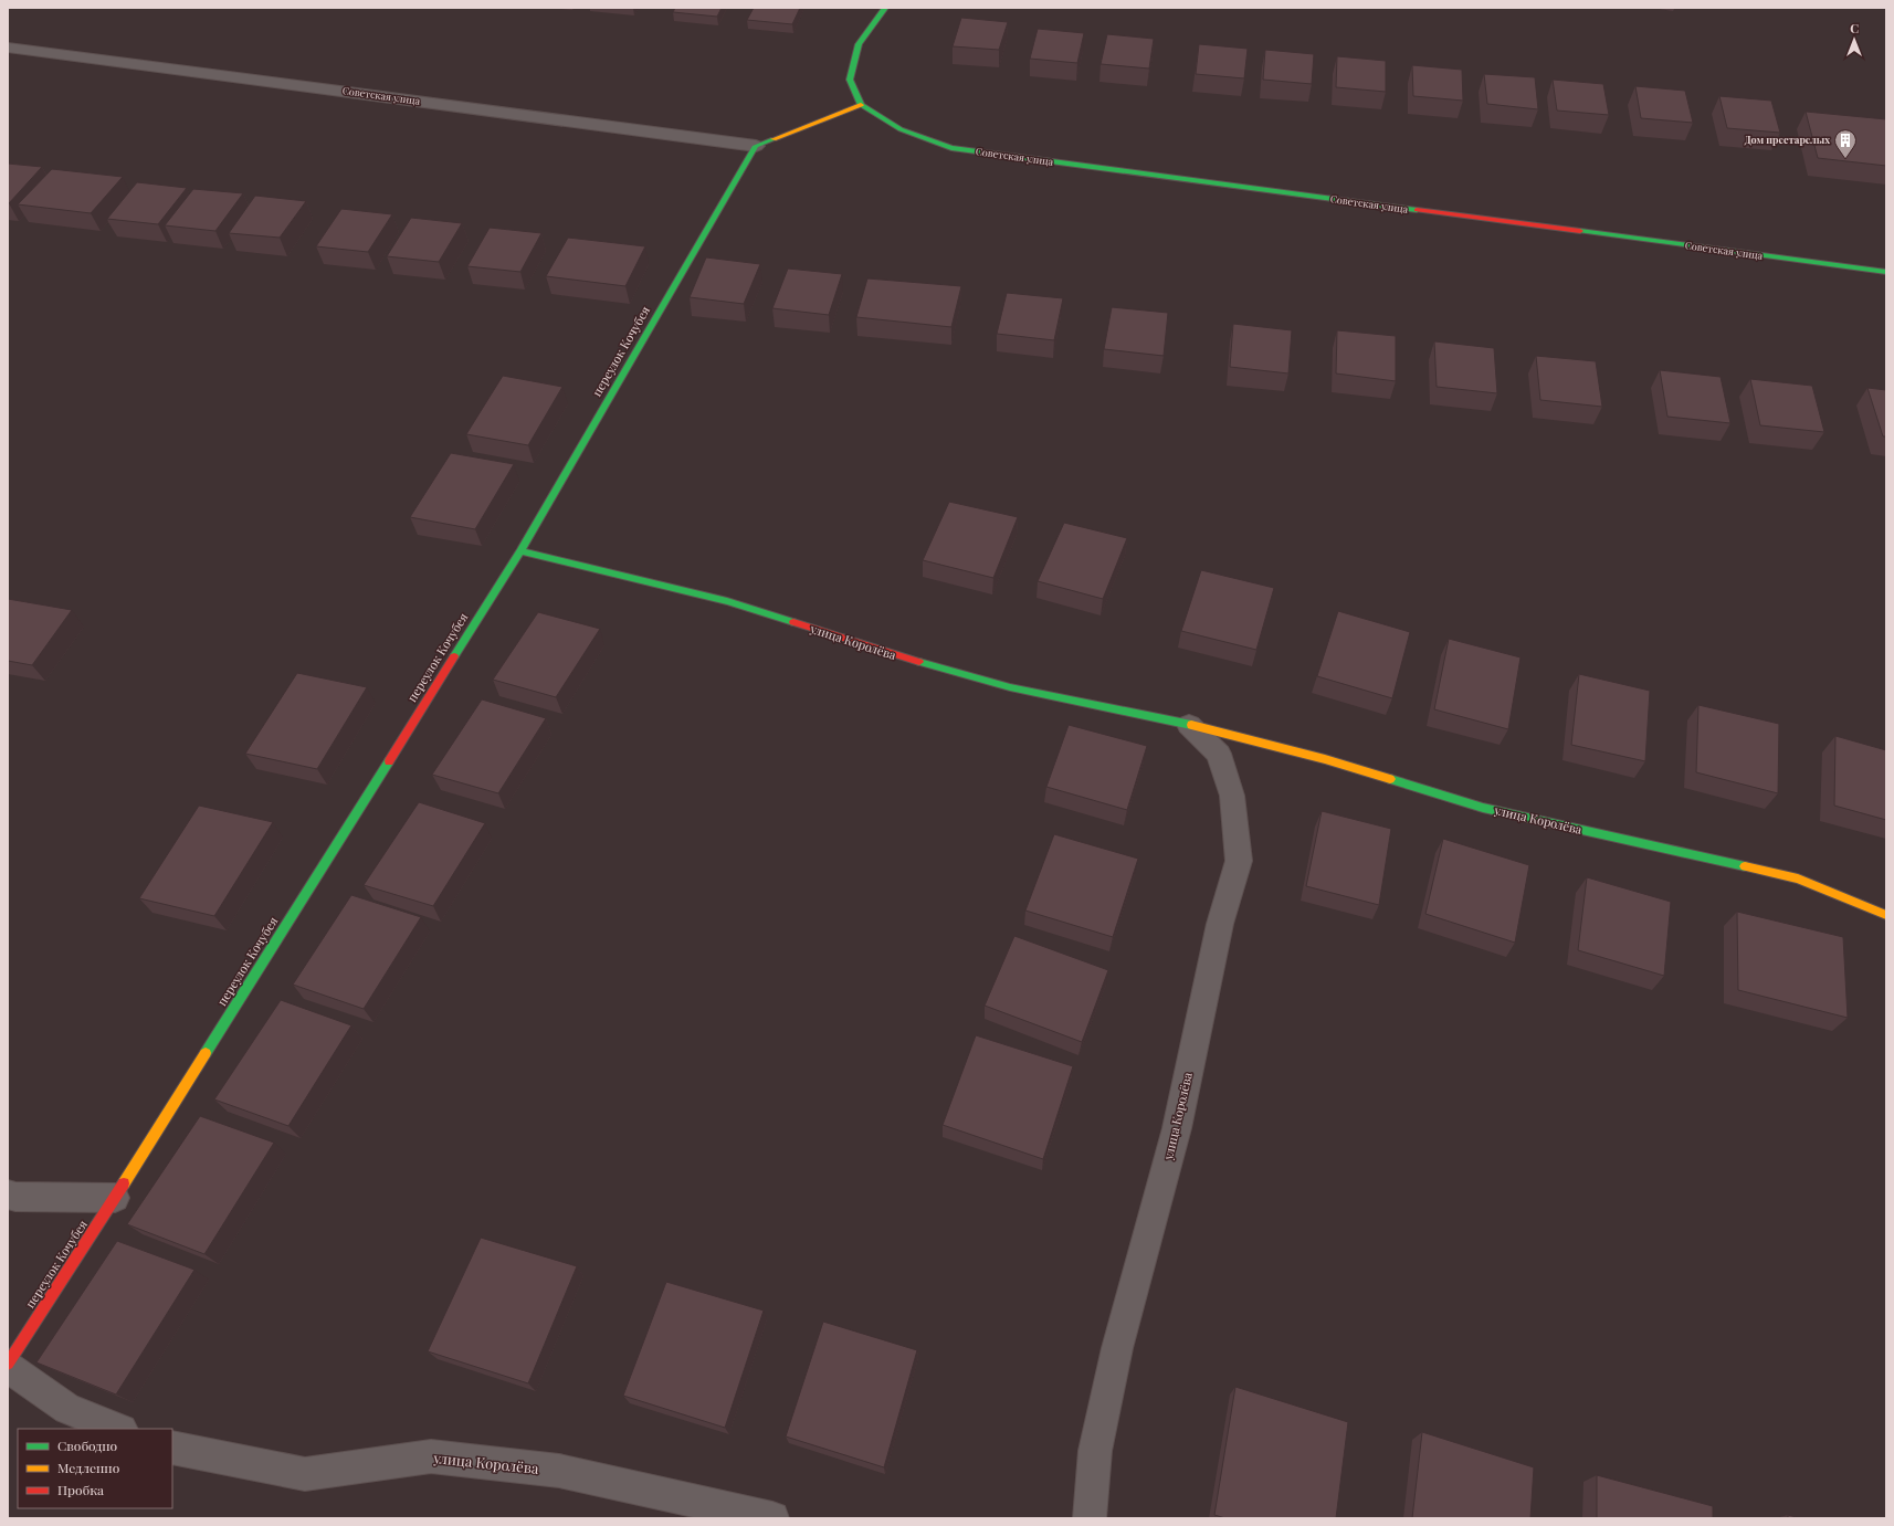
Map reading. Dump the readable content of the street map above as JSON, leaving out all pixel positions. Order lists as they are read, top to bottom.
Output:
{
  "streets": {
    "street": ["Советская улица", "переулок Кочубея", "улица Королёва"]
  },
  "crossings": [
    ["Советская улица", "переулок Кочубея"],
    ["переулок Кочубея", "улица Королёва"]
  ],
  "places": {
    "building": ["Дом престарелых"]
  },
  "legend": ["Свободно", "Медленно", "Пробка"],
  "north": "top"
}
